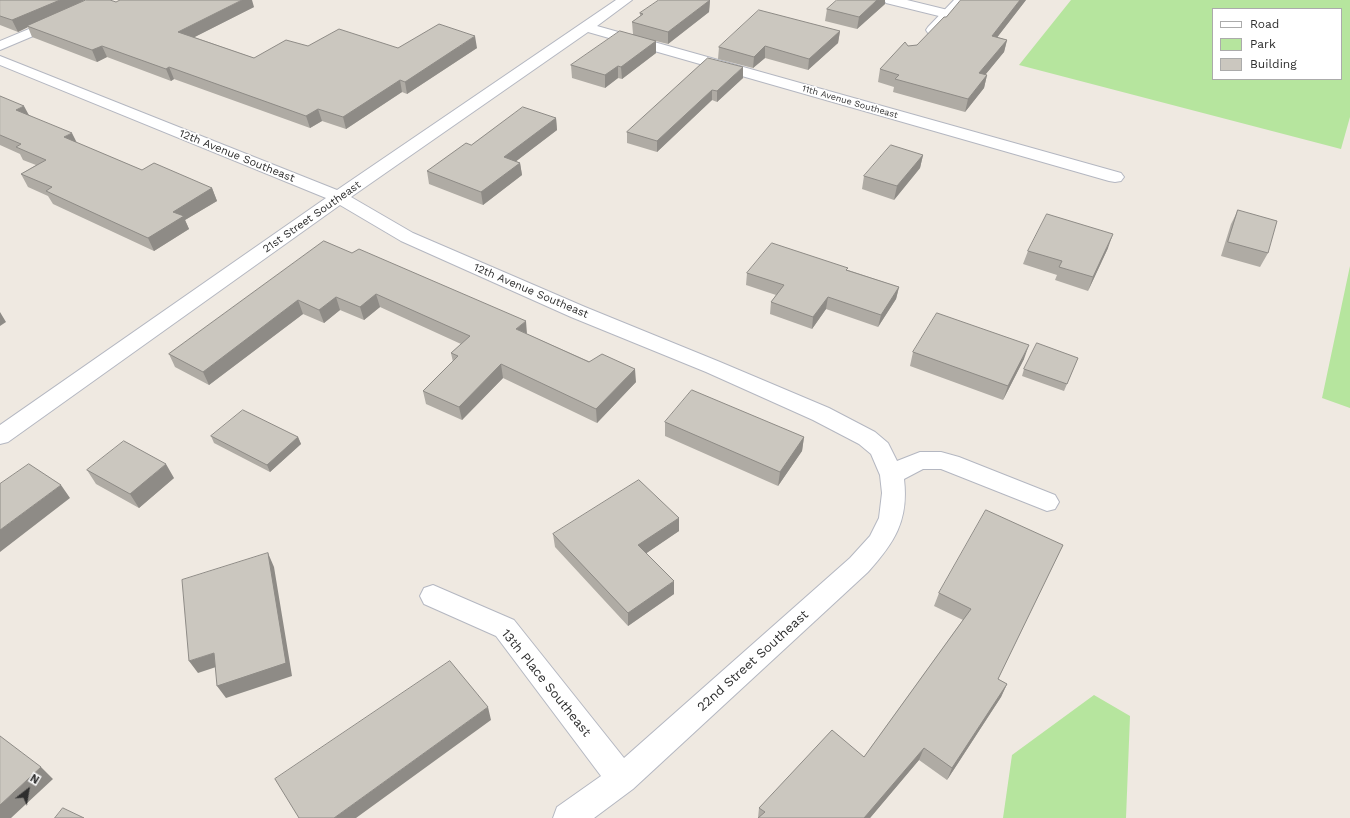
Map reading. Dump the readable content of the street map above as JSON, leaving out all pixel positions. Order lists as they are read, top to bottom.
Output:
{
  "streets": {
    "street": [
      "11th Avenue Southeast",
      "12th Avenue Southeast",
      "21st Street Southeast",
      "22nd Street Southeast",
      "13th Place Southeast"
    ]
  },
  "crossings": [
    ["11th Avenue Southeast", "21st Street Southeast"],
    ["12th Avenue Southeast", "21st Street Southeast"],
    ["12th Avenue Southeast", "22nd Street Southeast"],
    ["22nd Street Southeast", "13th Place Southeast"]
  ],
  "legend": ["Road", "Park", "Building"],
  "north": "top right"
}
